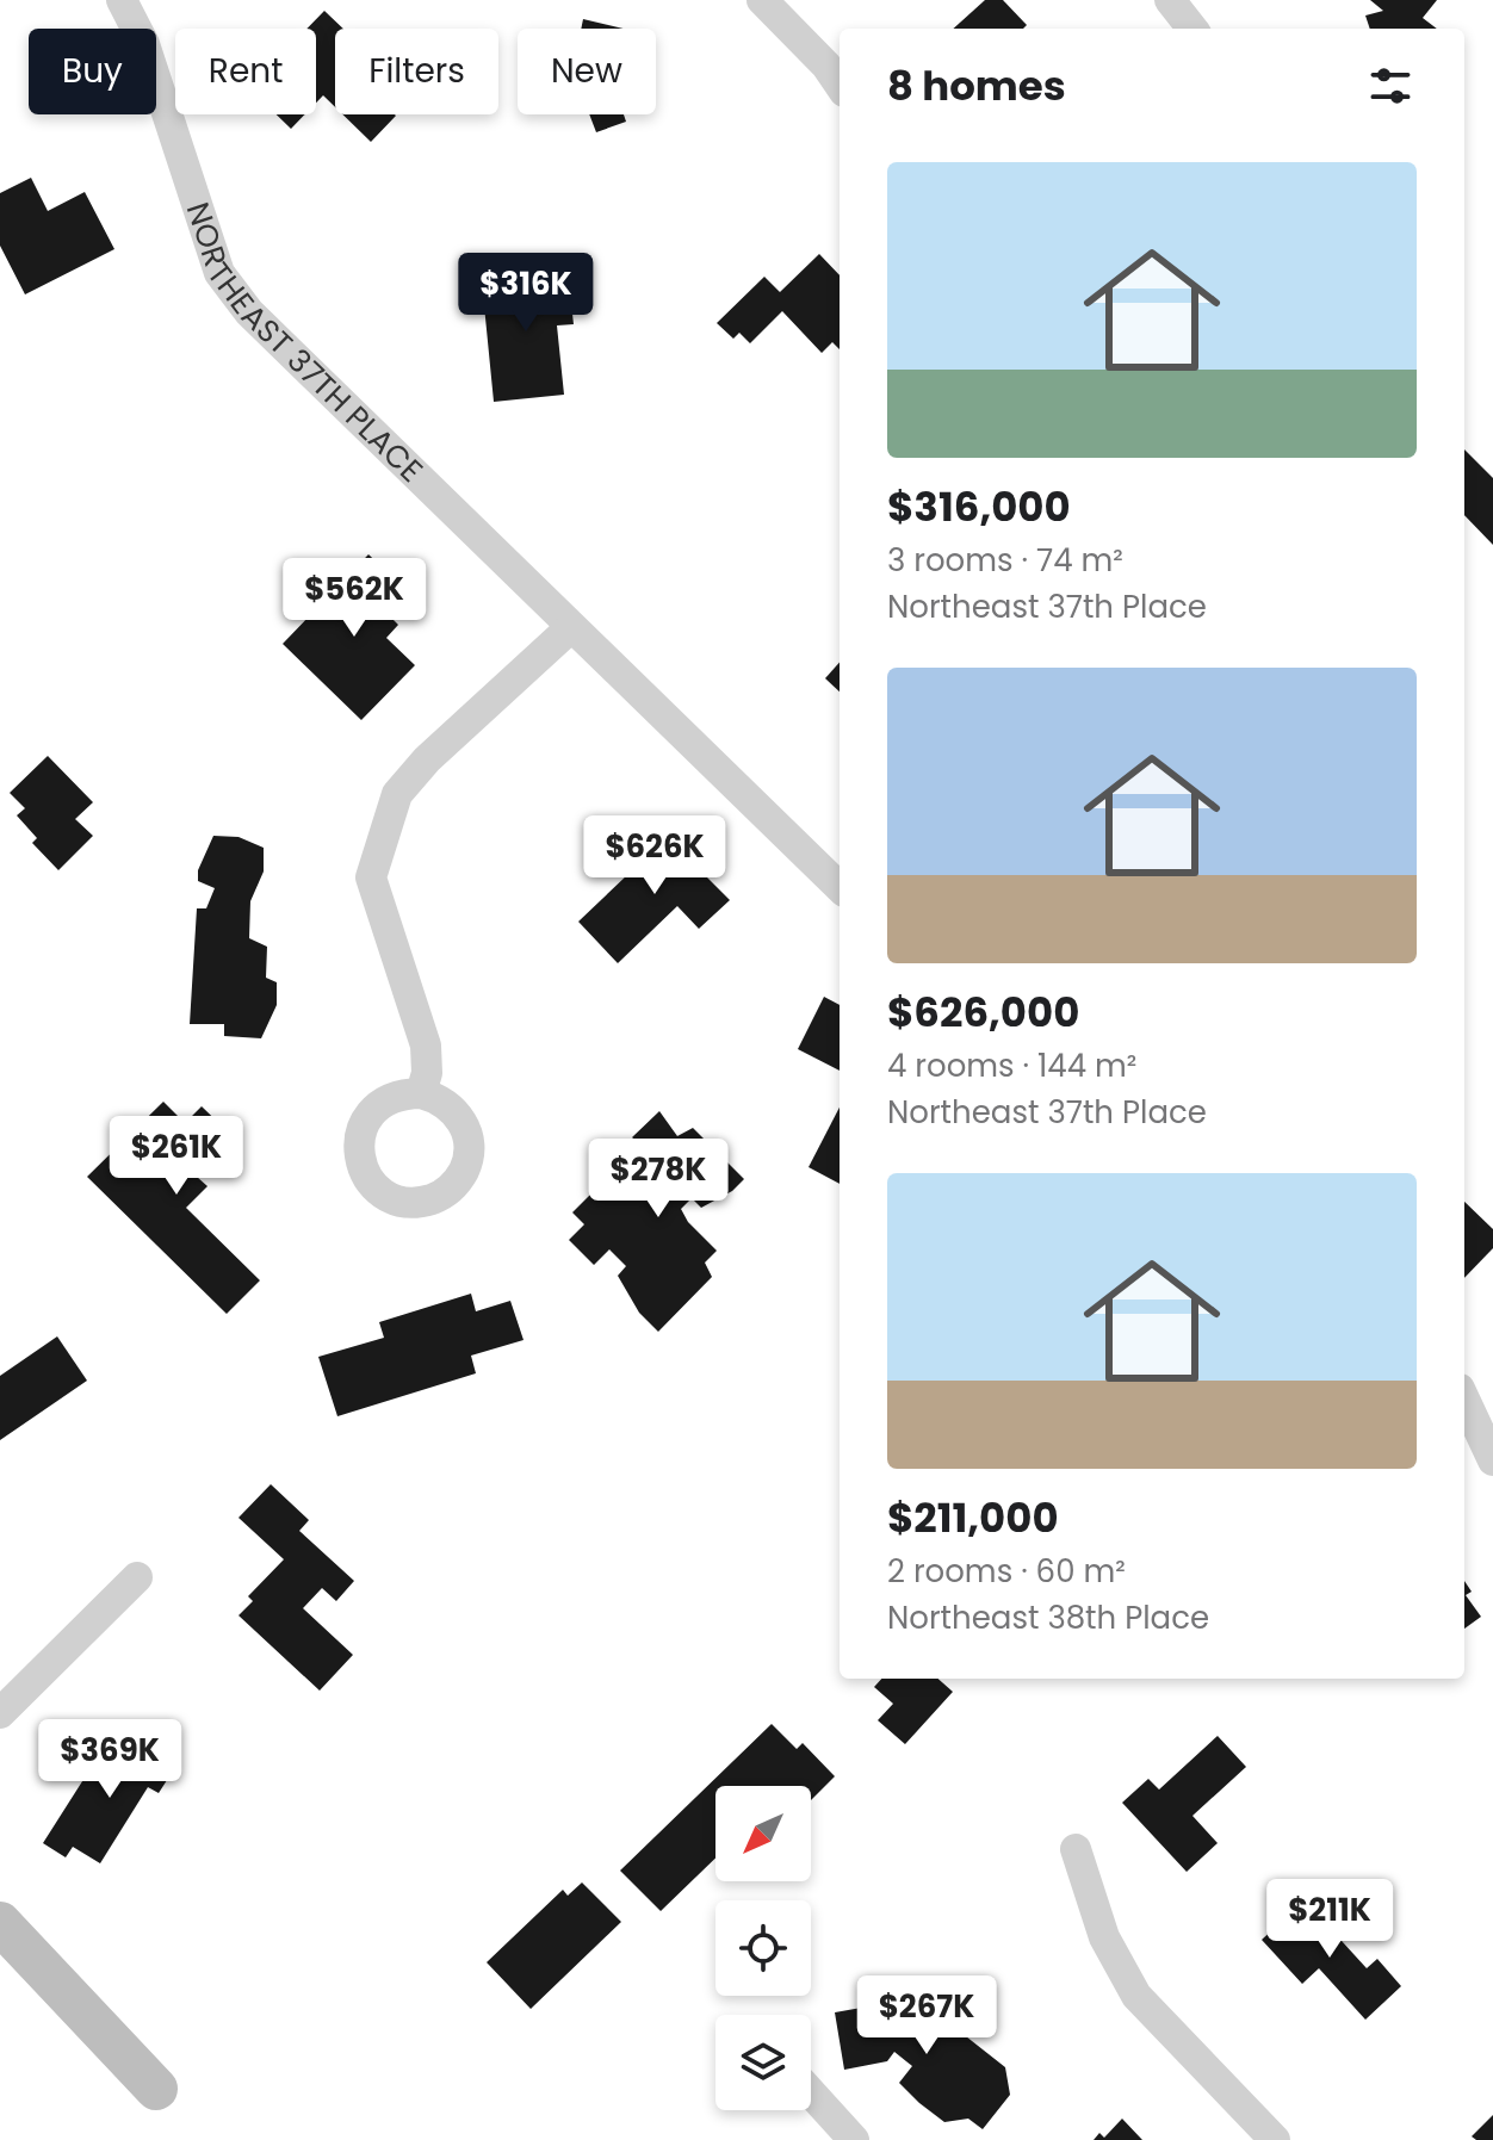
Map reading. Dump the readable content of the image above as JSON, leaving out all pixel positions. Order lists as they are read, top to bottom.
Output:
{
  "streets": {
    "street": ["NORTHEAST 37TH PLACE"]
  },
  "north": "bottom left",
  "page": {
    "chip": [
      "Buy",
      "Rent",
      "Filters",
      "New"
    ],
    "heading": "8 homes",
    "list": [
      {
        "name": "$316,000",
        "note": "3 rooms · 74 m² · Northeast 37th Place"
      },
      {
        "name": "$626,000",
        "note": "4 rooms · 144 m² · Northeast 37th Place"
      },
      {
        "name": "$211,000",
        "note": "2 rooms · 60 m² · Northeast 38th Place"
      }
    ],
    "price": [
      "$316K",
      "$562K",
      "$626K",
      "$261K",
      "$278K",
      "$369K",
      "$211K",
      "$267K"
    ]
  }
}
